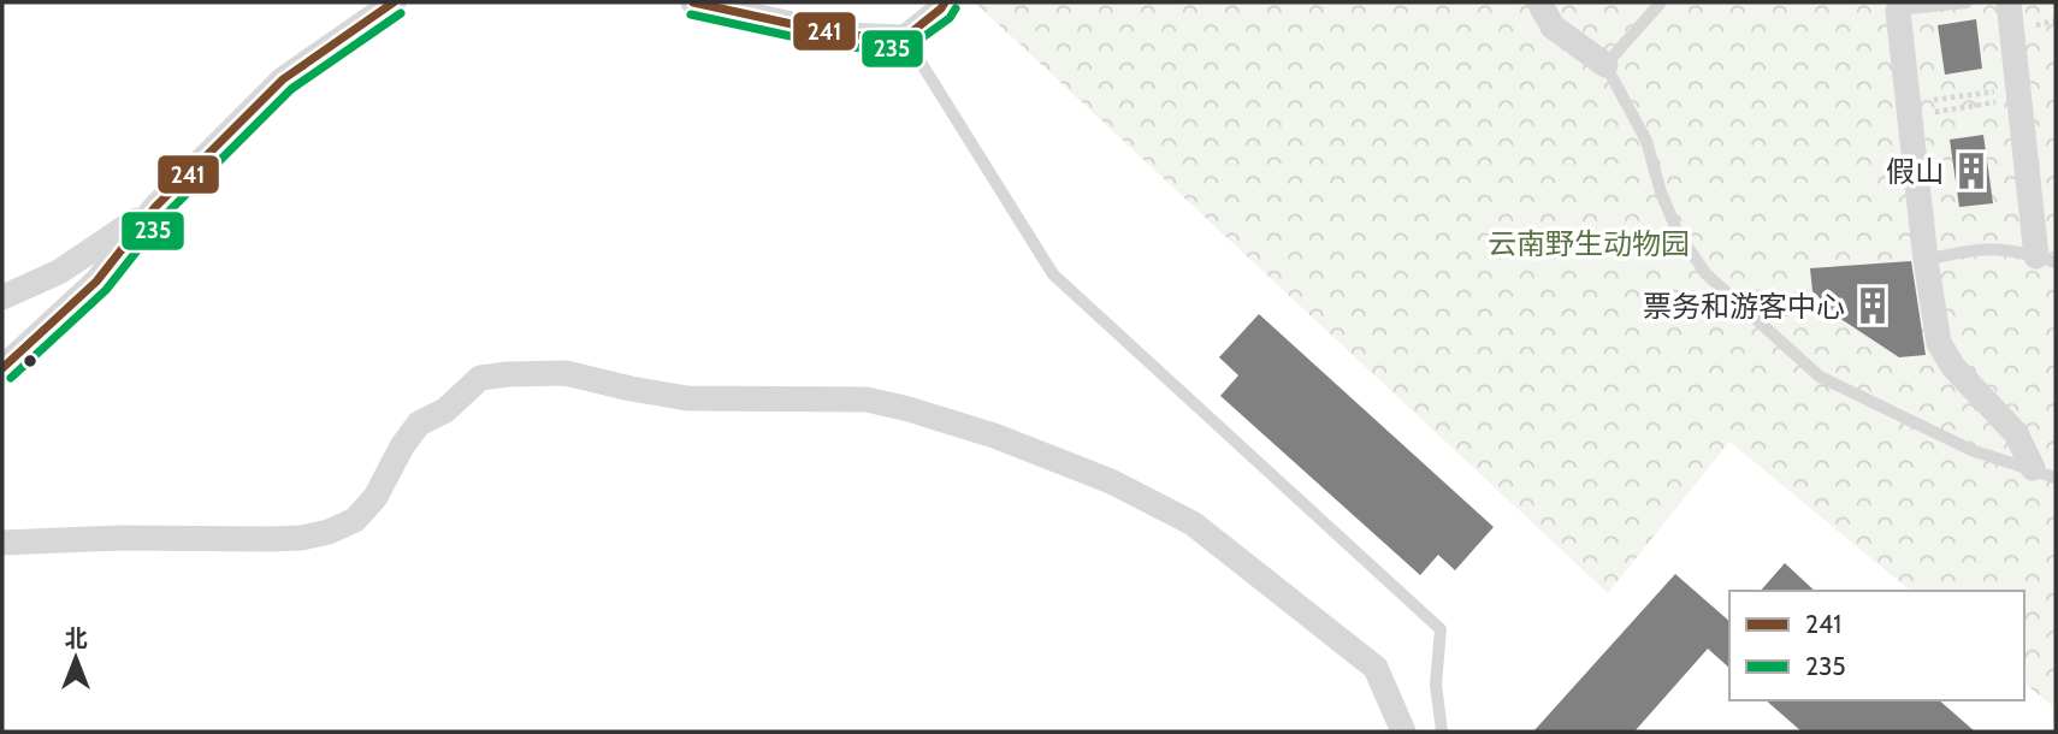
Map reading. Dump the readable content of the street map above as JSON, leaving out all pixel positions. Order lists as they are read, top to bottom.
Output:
{
  "parks": ["云南野生动物园"],
  "places": {
    "building": ["假山", "票务和游客中心"]
  },
  "lines": ["transit line 241", "transit line 235"],
  "legend": ["241", "235"],
  "north": "top"
}
